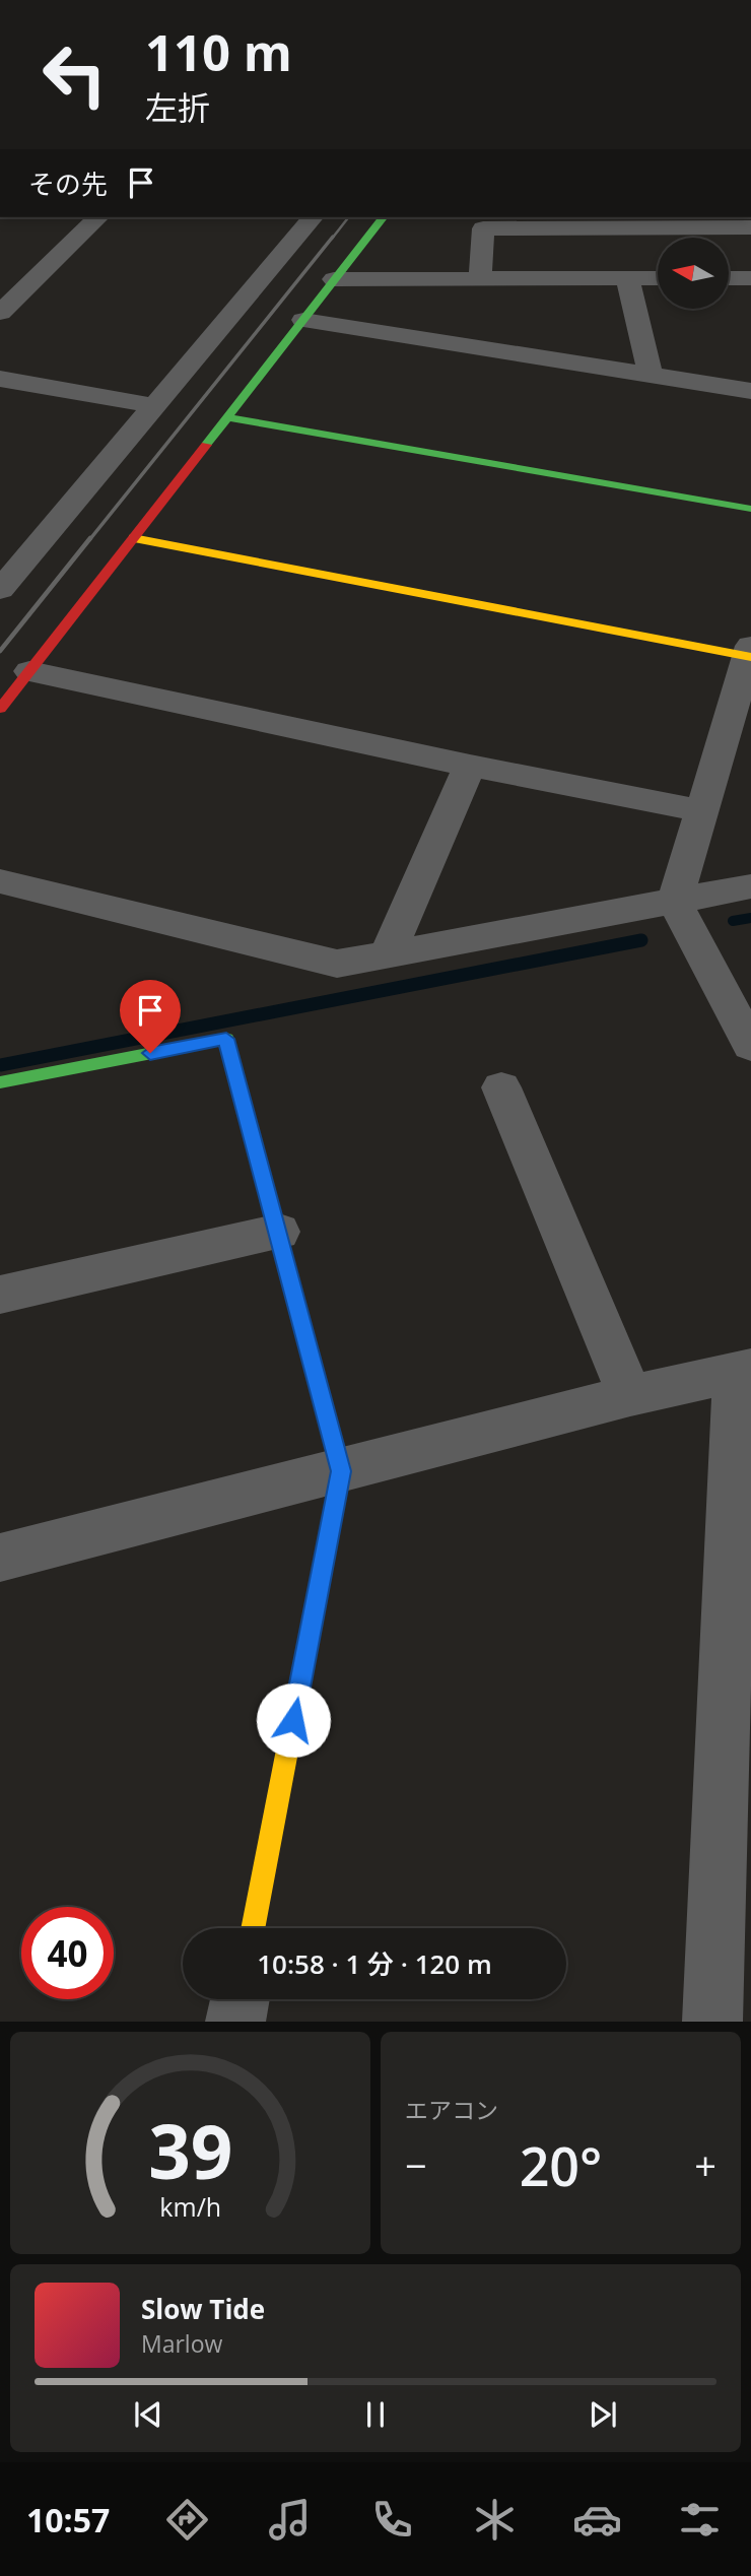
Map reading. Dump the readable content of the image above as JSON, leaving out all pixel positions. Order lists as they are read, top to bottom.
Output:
{
  "north": "left",
  "page": {
    "turn": ["110 m", "左折"],
    "then": "その先",
    "limit": "40",
    "trip": "10:58 · 1 分 · 120 m",
    "tile": "エアコン",
    "heat": ["−", "20°", "+"],
    "song": ["Slow Tide", "Marlow"],
    "tabs": "10:57",
    "gauge": ["39", "km/h"]
  }
}
